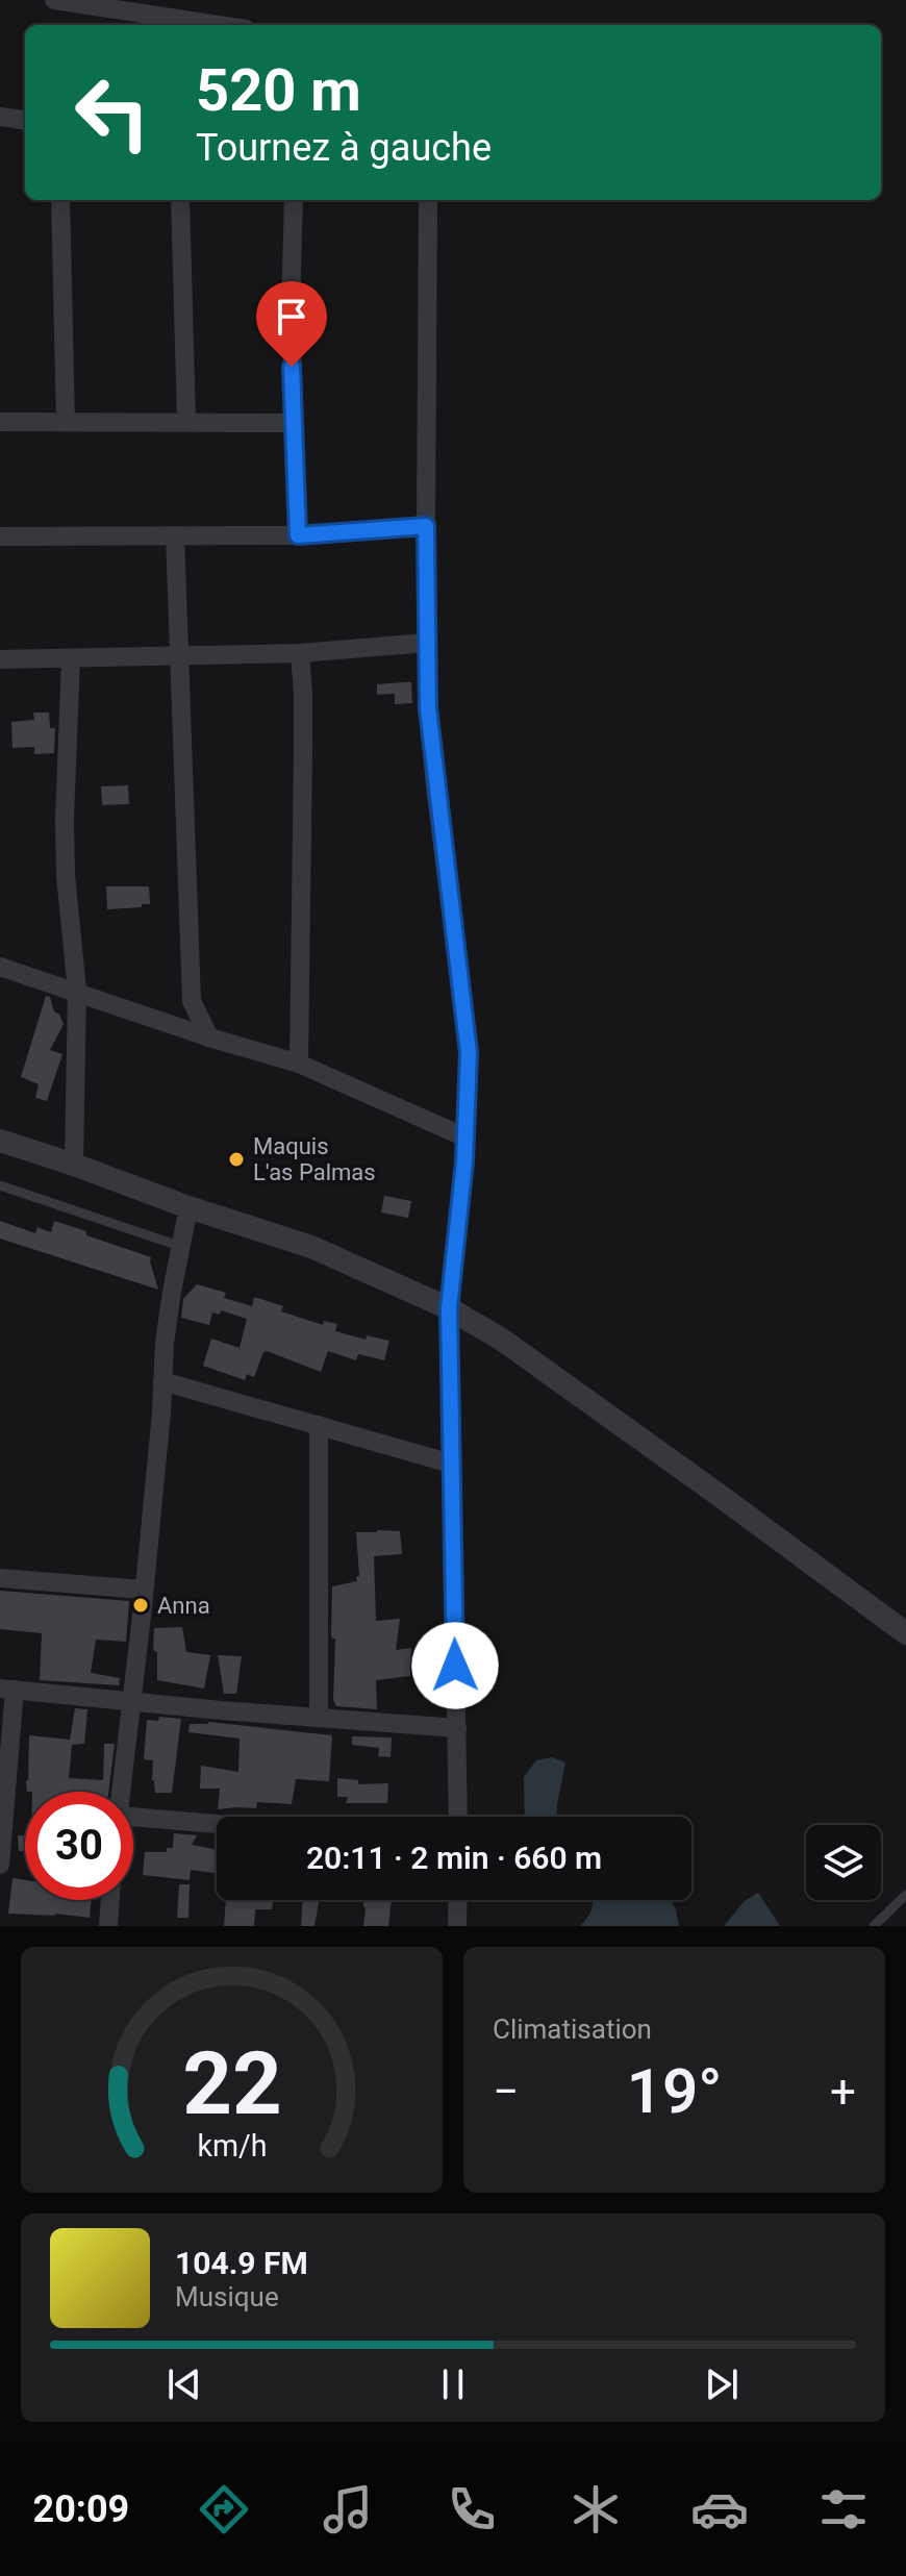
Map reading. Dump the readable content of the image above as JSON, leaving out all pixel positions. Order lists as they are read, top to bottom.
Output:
{
  "places": ["Maquis L'as Palmas", "Anna"],
  "page": {
    "turn": ["520 m", "Tournez à gauche"],
    "limit": "30",
    "trip": "20:11 · 2 min · 660 m",
    "tile": "Climatisation",
    "heat": ["−", "19°", "+"],
    "song": ["104.9 FM", "Musique"],
    "tabs": "20:09",
    "gauge": ["22", "km/h"]
  }
}
